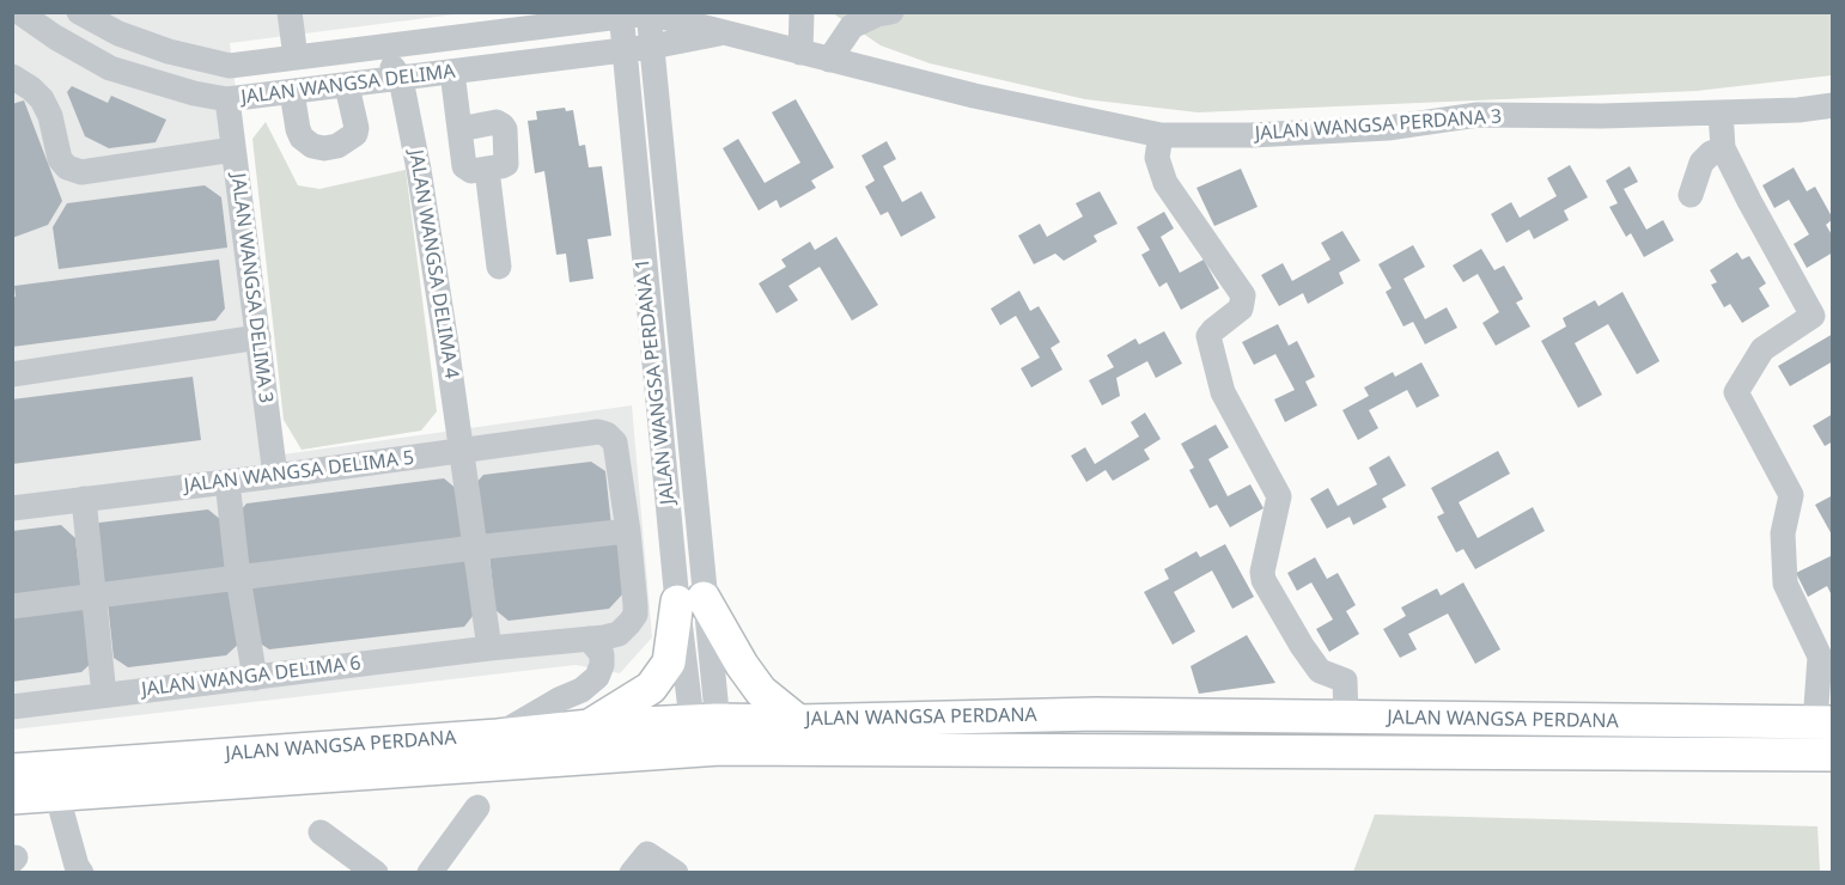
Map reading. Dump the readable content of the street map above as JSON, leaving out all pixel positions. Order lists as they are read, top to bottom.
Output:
{
  "streets": {
    "main road": ["JALAN WANGSA PERDANA"],
    "street": [
      "JALAN WANGSA DELIMA",
      "JALAN WANGSA PERDANA 3",
      "JALAN WANGSA DELIMA 4",
      "JALAN WANGSA DELIMA 3",
      "JALAN WANGSA PERDANA 1",
      "JALAN WANGSA DELIMA 5",
      "JALAN WANGA DELIMA 6"
    ]
  },
  "crossings": [
    ["JALAN WANGSA DELIMA", "JALAN WANGSA PERDANA 3"],
    ["JALAN WANGSA DELIMA", "JALAN WANGSA DELIMA 4"],
    ["JALAN WANGSA DELIMA", "JALAN WANGSA DELIMA 3"],
    ["JALAN WANGSA DELIMA", "JALAN WANGSA PERDANA 1"],
    ["JALAN WANGSA PERDANA 3", "JALAN WANGSA PERDANA 1"],
    ["JALAN WANGSA DELIMA 4", "JALAN WANGSA DELIMA 5"],
    ["JALAN WANGSA DELIMA 4", "JALAN WANGA DELIMA 6"],
    ["JALAN WANGSA DELIMA 3", "JALAN WANGSA DELIMA 5"],
    ["JALAN WANGSA PERDANA 1", "JALAN WANGSA PERDANA"],
    ["JALAN WANGSA DELIMA 5", "JALAN WANGA DELIMA 6"]
  ]
}
